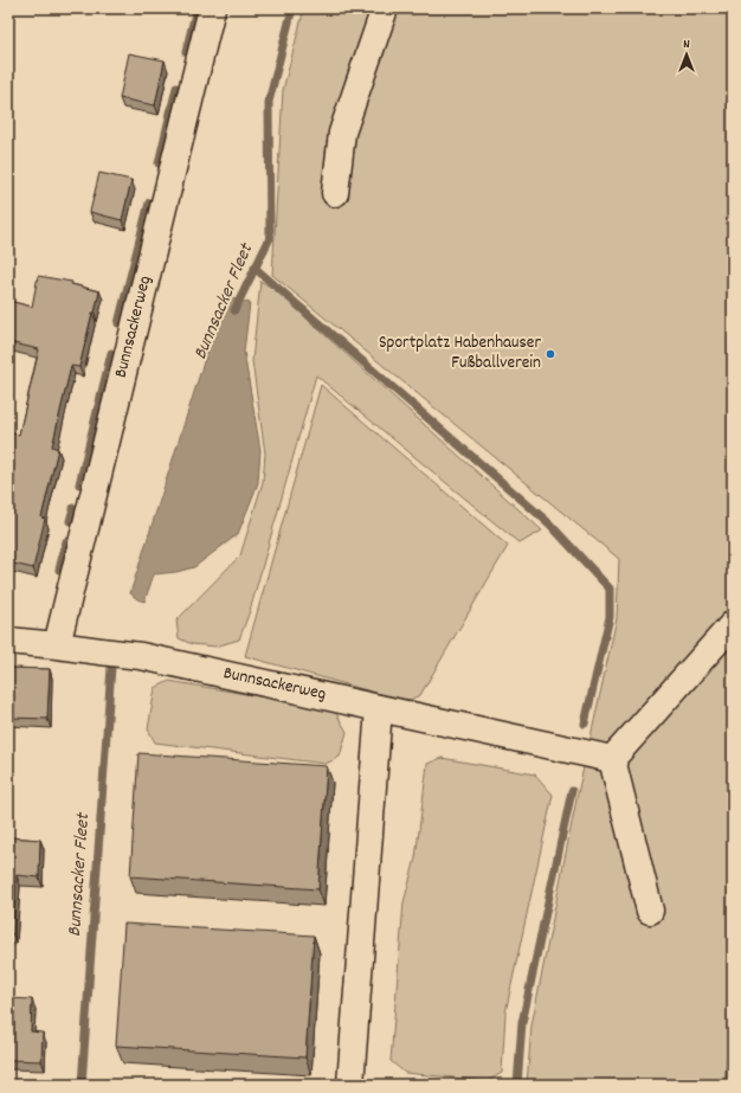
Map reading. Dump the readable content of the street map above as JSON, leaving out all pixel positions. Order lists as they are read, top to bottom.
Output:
{
  "streets": {
    "street": ["Bunnsackerweg"]
  },
  "water": ["Bunnsacker Fleet"],
  "places": ["Sportplatz Habenhauser Fußballverein"],
  "north": "top"
}
